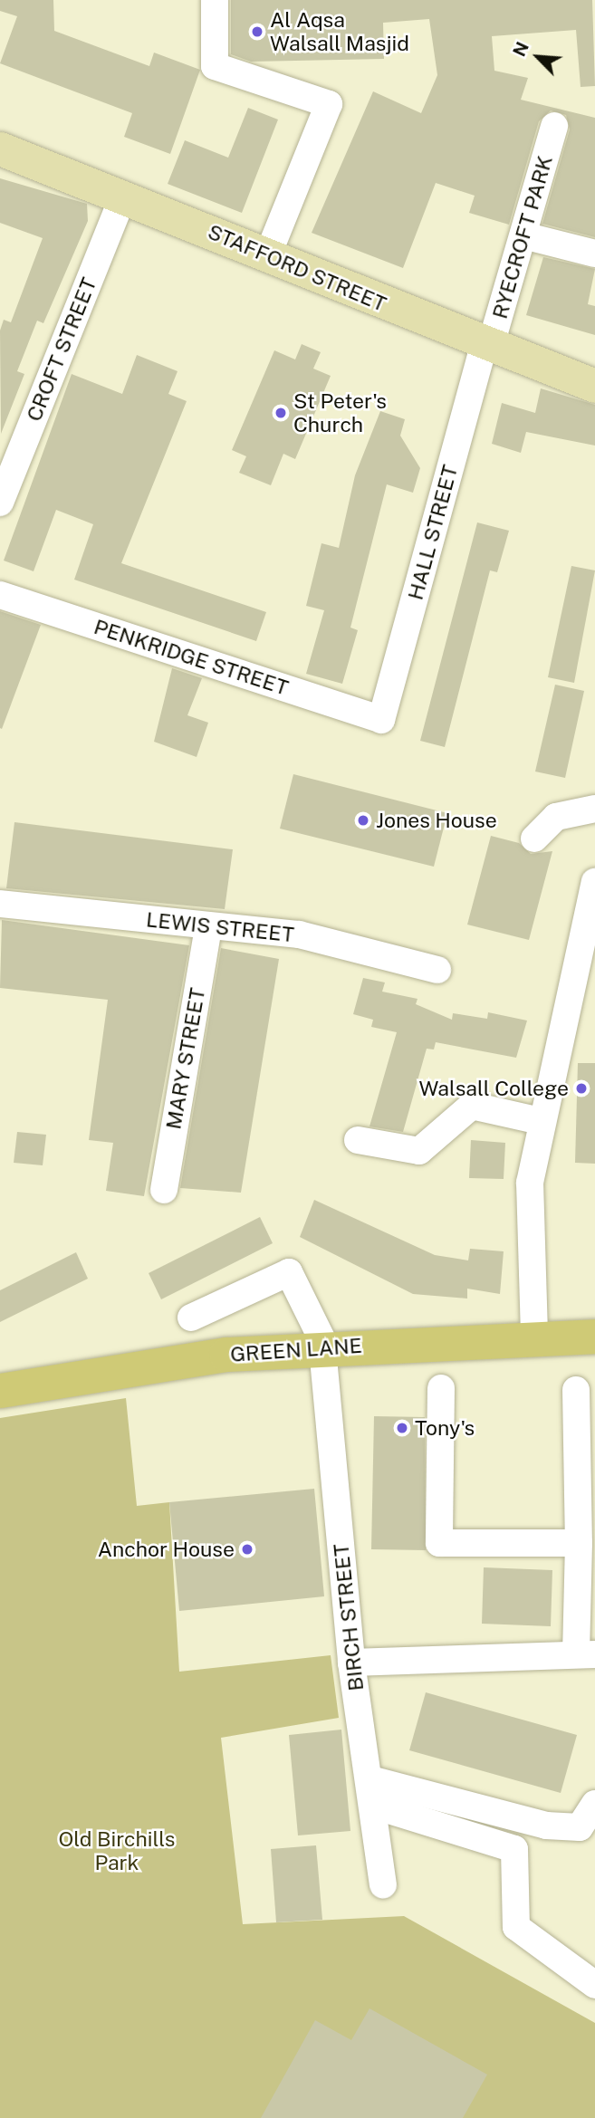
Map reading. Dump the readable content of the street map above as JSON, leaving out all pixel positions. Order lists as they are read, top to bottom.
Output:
{
  "streets": {
    "highway": ["GREEN LANE"],
    "main road": ["STAFFORD STREET"],
    "street": [
      "RYECROFT PARK",
      "CROFT STREET",
      "HALL STREET",
      "PENKRIDGE STREET",
      "LEWIS STREET",
      "MARY STREET",
      "BIRCH STREET"
    ]
  },
  "crossings": [
    ["RYECROFT PARK", "STAFFORD STREET"],
    ["RYECROFT PARK", "HALL STREET"],
    ["STAFFORD STREET", "CROFT STREET"],
    ["STAFFORD STREET", "HALL STREET"],
    ["HALL STREET", "PENKRIDGE STREET"],
    ["LEWIS STREET", "MARY STREET"],
    ["GREEN LANE", "BIRCH STREET"]
  ],
  "parks": ["Old Birchills Park"],
  "places": [
    "Al Aqsa Walsall Masjid",
    "St Peter's Church",
    "Jones House",
    "Walsall College",
    "Tony's",
    "Anchor House"
  ],
  "north": "top left"
}
